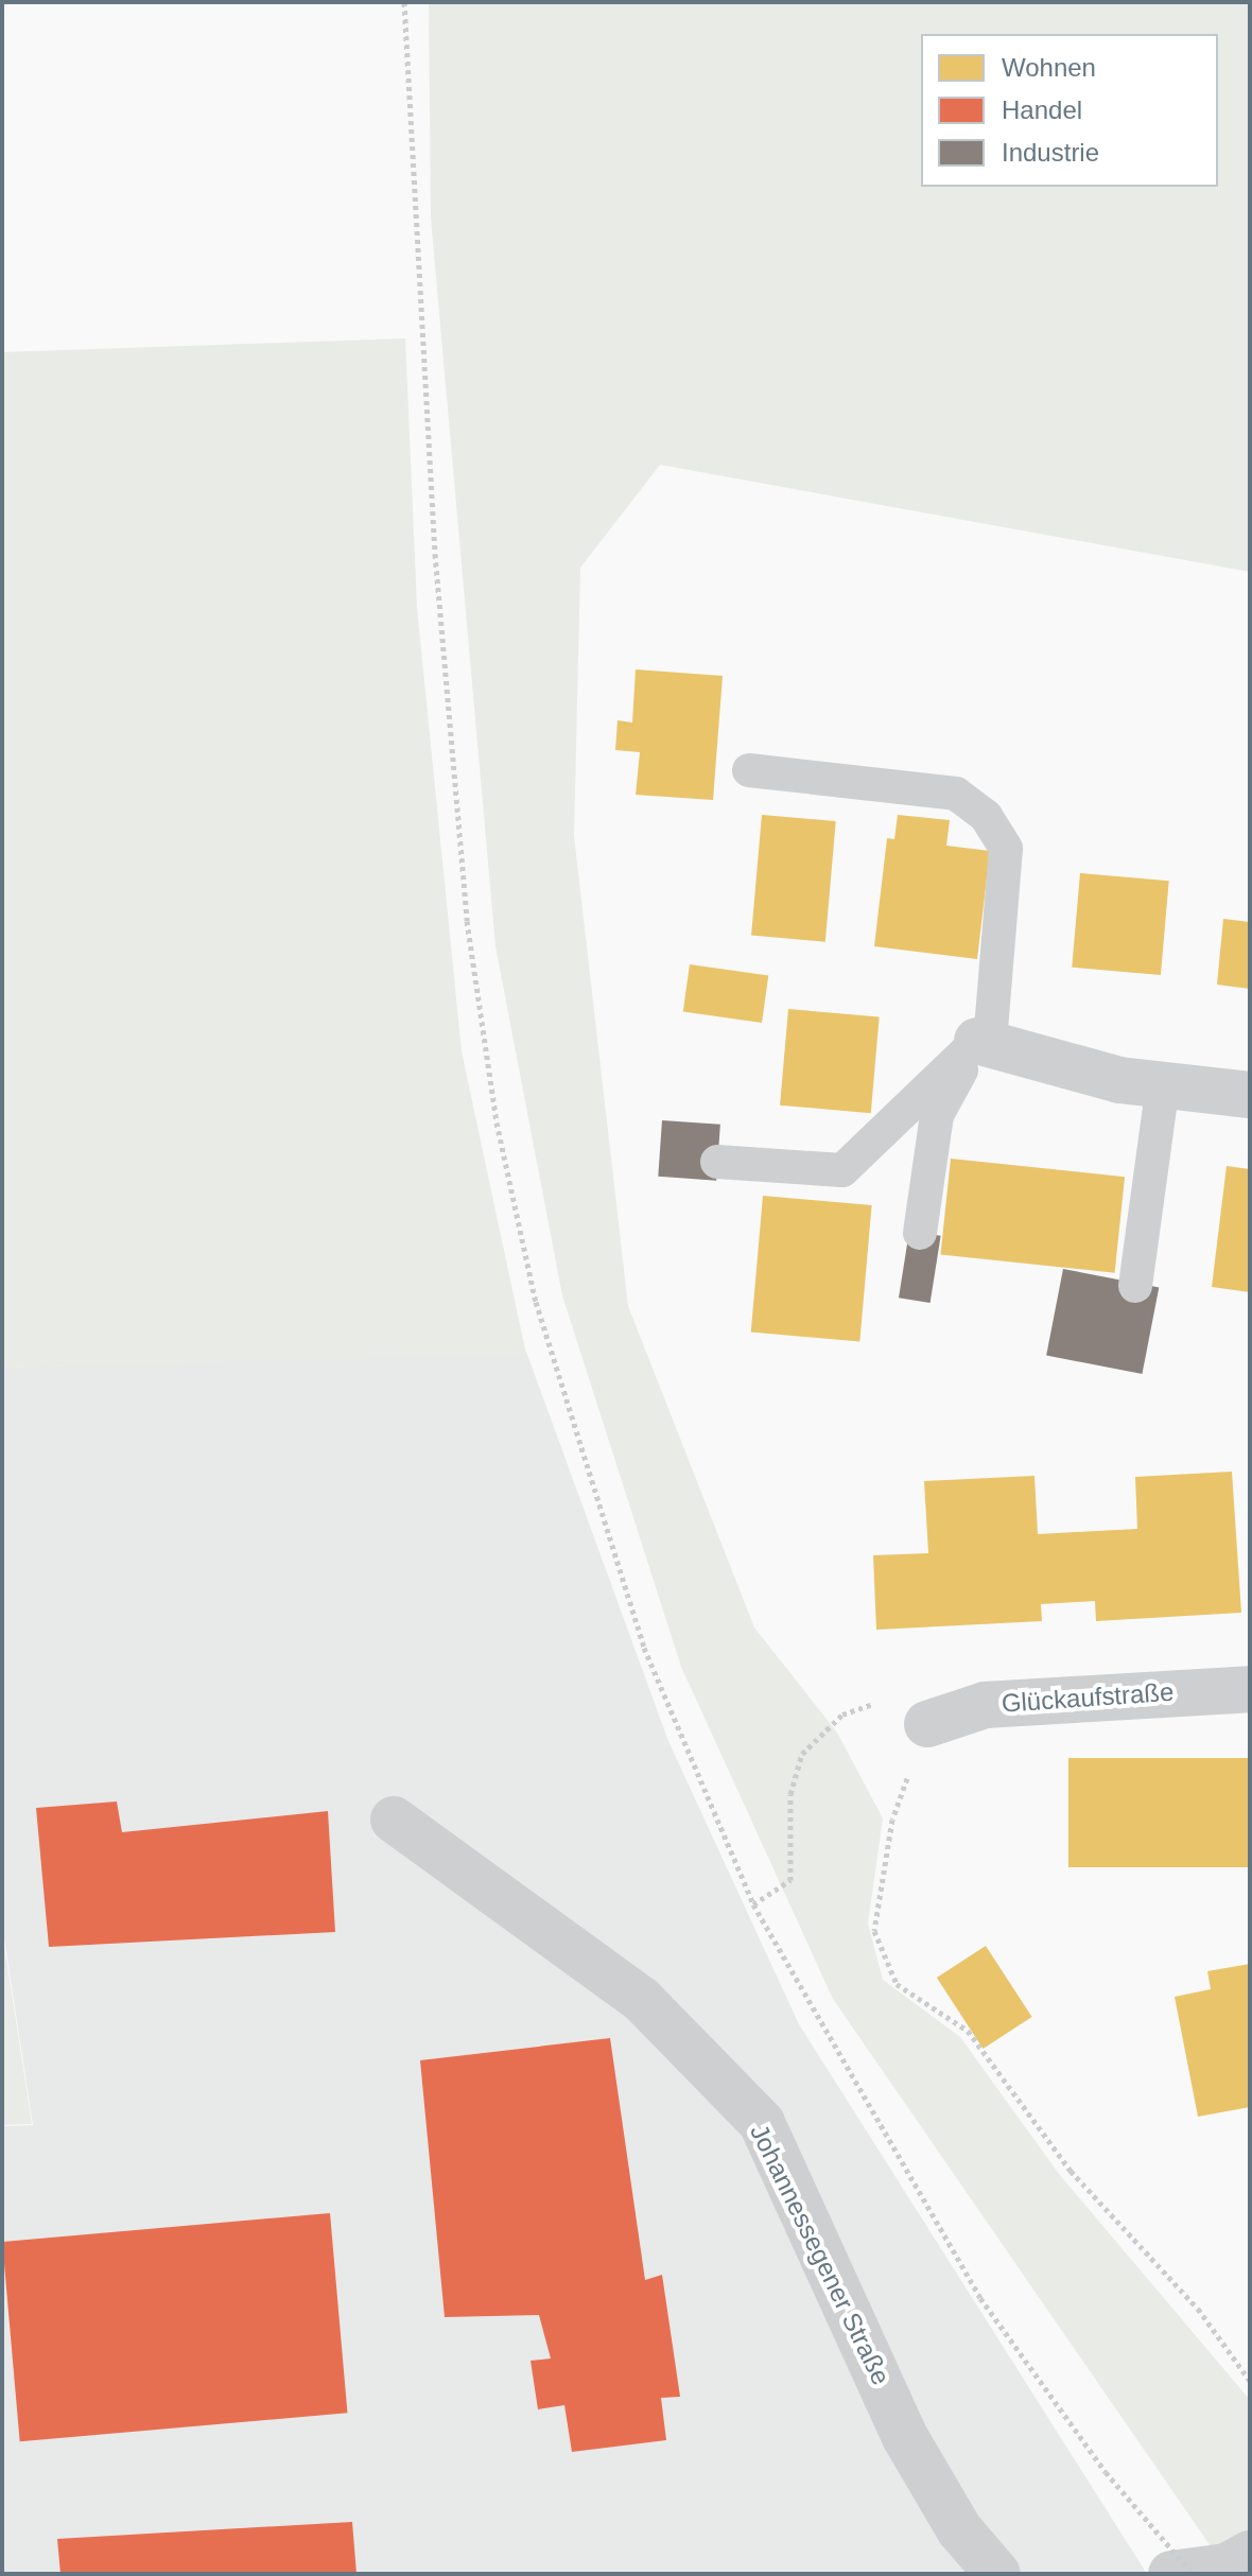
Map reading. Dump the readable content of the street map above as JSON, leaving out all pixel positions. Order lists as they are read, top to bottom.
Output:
{
  "streets": {
    "street": ["Glückaufstraße", "Johannessegener Straße"]
  },
  "legend": ["Wohnen", "Handel", "Industrie"]
}
